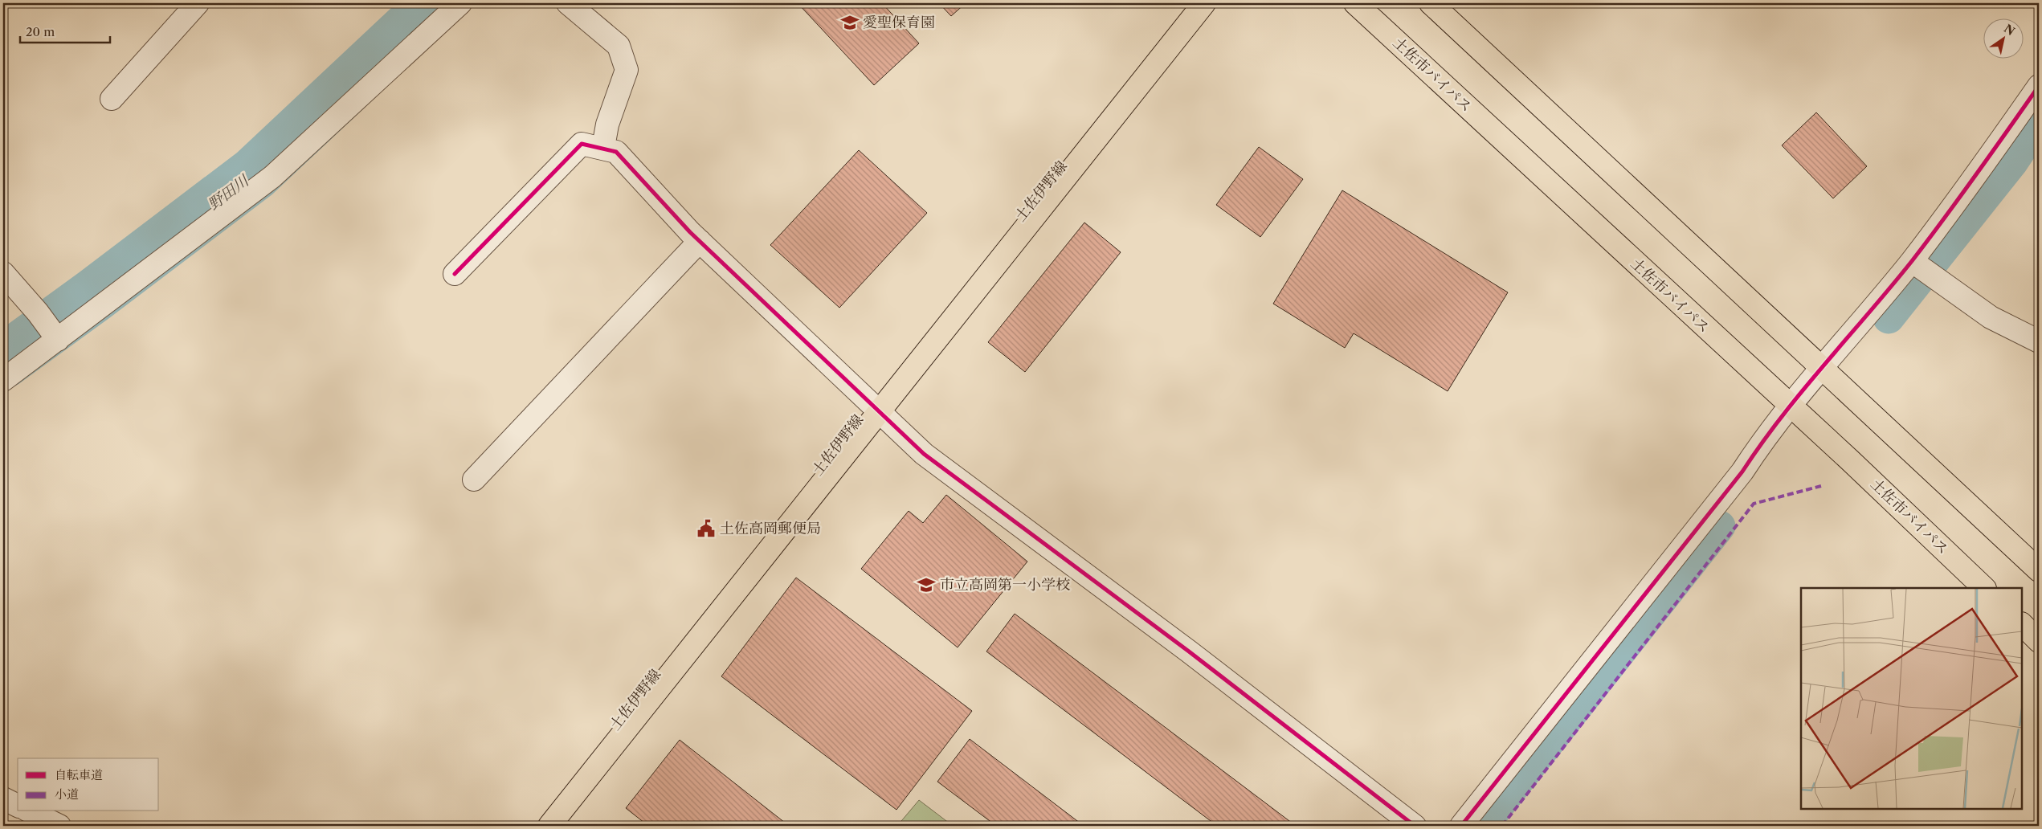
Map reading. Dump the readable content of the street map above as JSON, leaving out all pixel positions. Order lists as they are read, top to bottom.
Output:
{
  "streets": {
    "main road": ["土佐市バイパス", "土佐伊野線"]
  },
  "water": ["野田川"],
  "places": {
    "school or university": ["愛聖保育園", "市立高岡第一小学校"],
    "public building": ["土佐高岡郵便局"]
  },
  "legend": ["自転車道", "小道"],
  "scale_bar": "20 m",
  "north": "top right"
}
